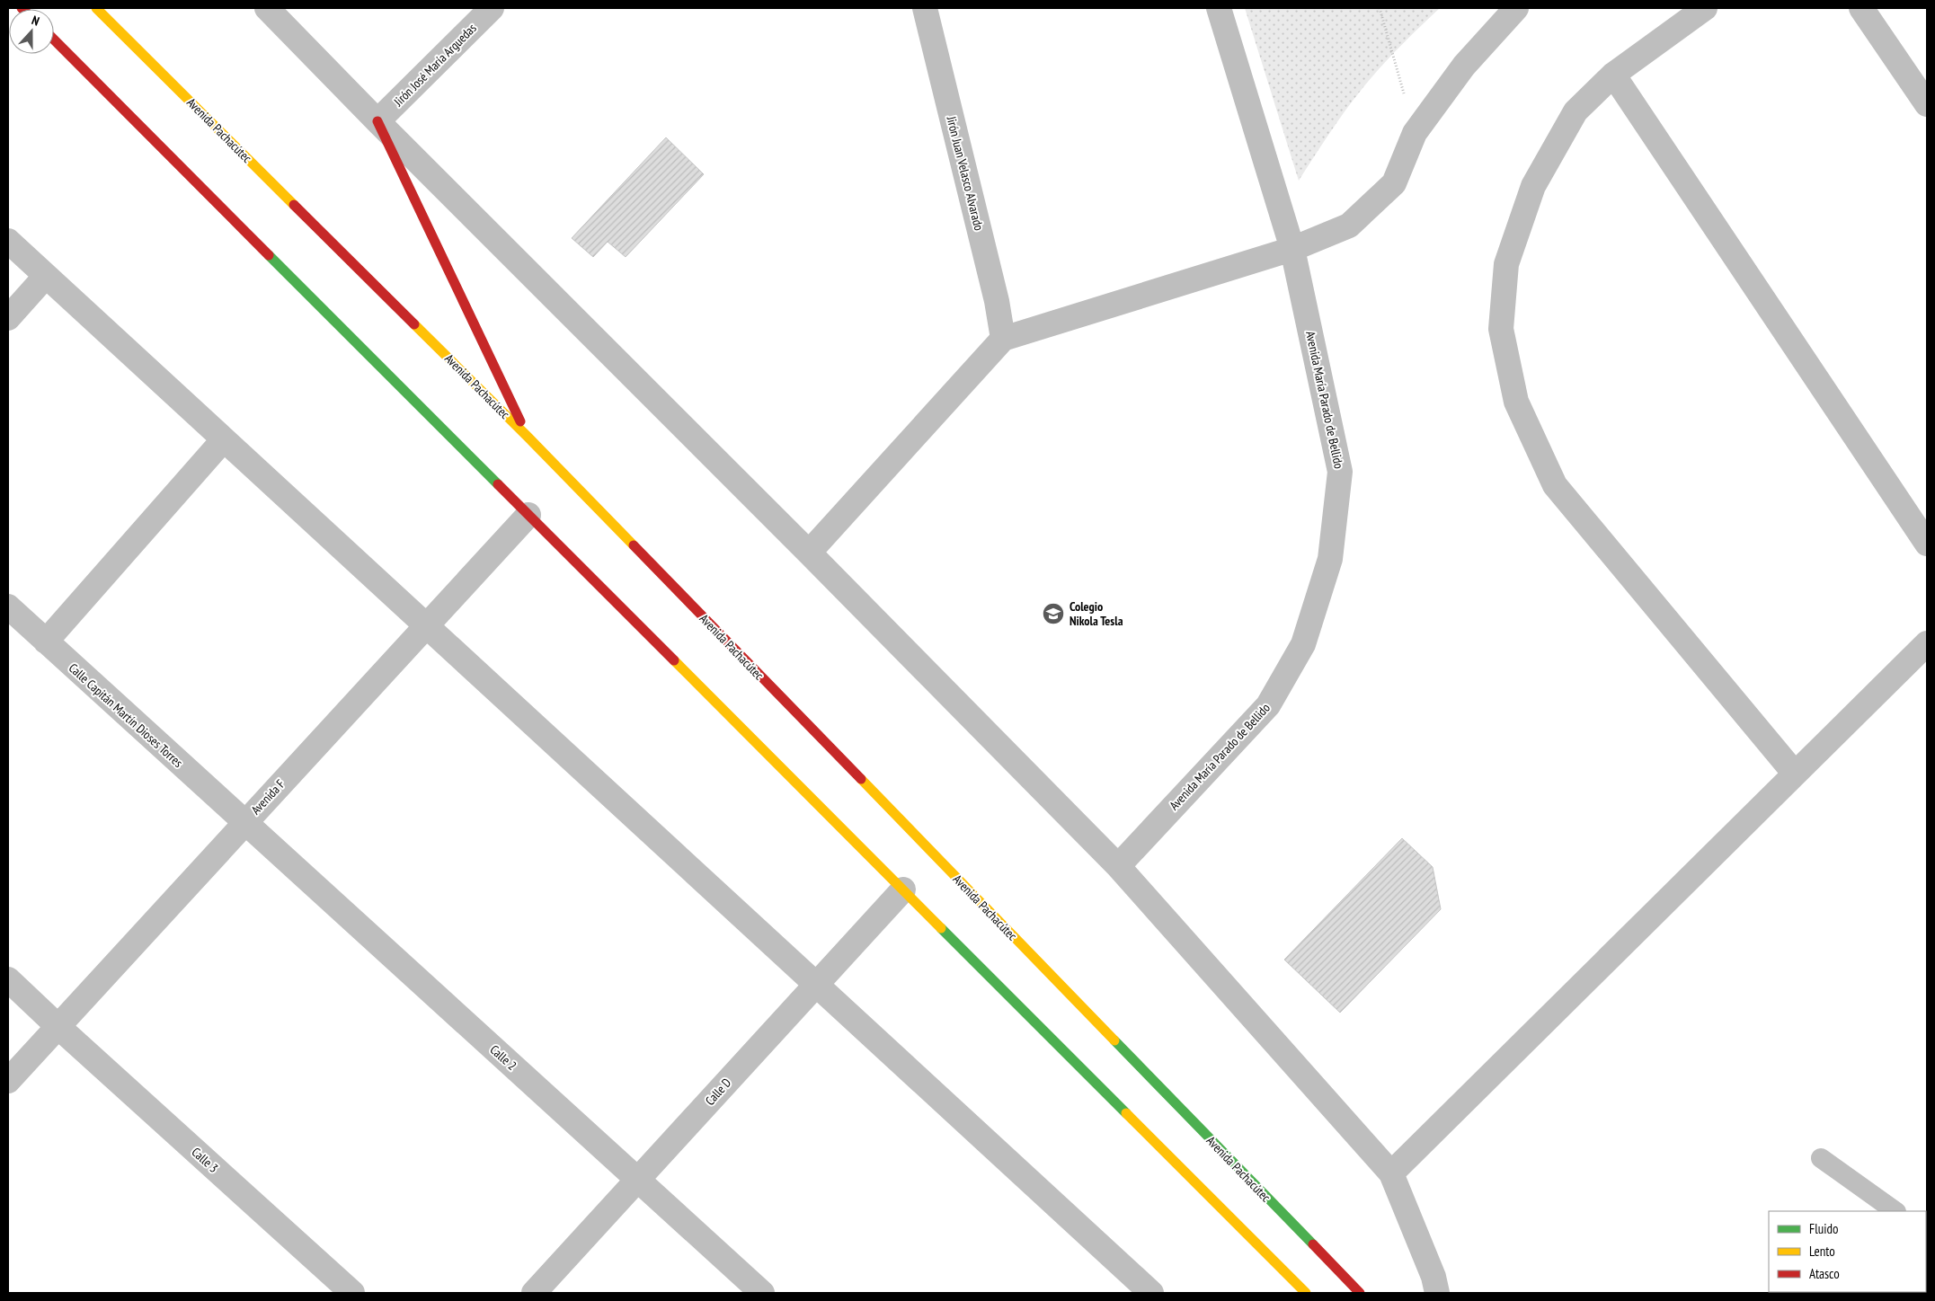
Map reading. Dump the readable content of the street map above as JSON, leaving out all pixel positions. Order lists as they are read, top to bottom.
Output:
{
  "streets": {
    "main road": ["Avenida Pachacútec"],
    "street": [
      "Jirón José María Arguedas",
      "Jirón Juan Velasco Alvarado",
      "Avenida María Parado de Bellido",
      "Calle Capitán Martín Dioses Torres",
      "Avenida F",
      "Calle 2",
      "Calle D",
      "Calle 3"
    ]
  },
  "crossings": [
    ["Calle Capitán Martín Dioses Torres", "Avenida F"],
    ["Calle Capitán Martín Dioses Torres", "Calle 2"],
    ["Avenida F", "Calle 2"],
    ["Avenida F", "Calle 3"],
    ["Calle 2", "Calle D"]
  ],
  "places": {
    "school or university": ["Colegio Nikola Tesla"]
  },
  "legend": ["Fluido", "Lento", "Atasco"],
  "north": "top"
}
